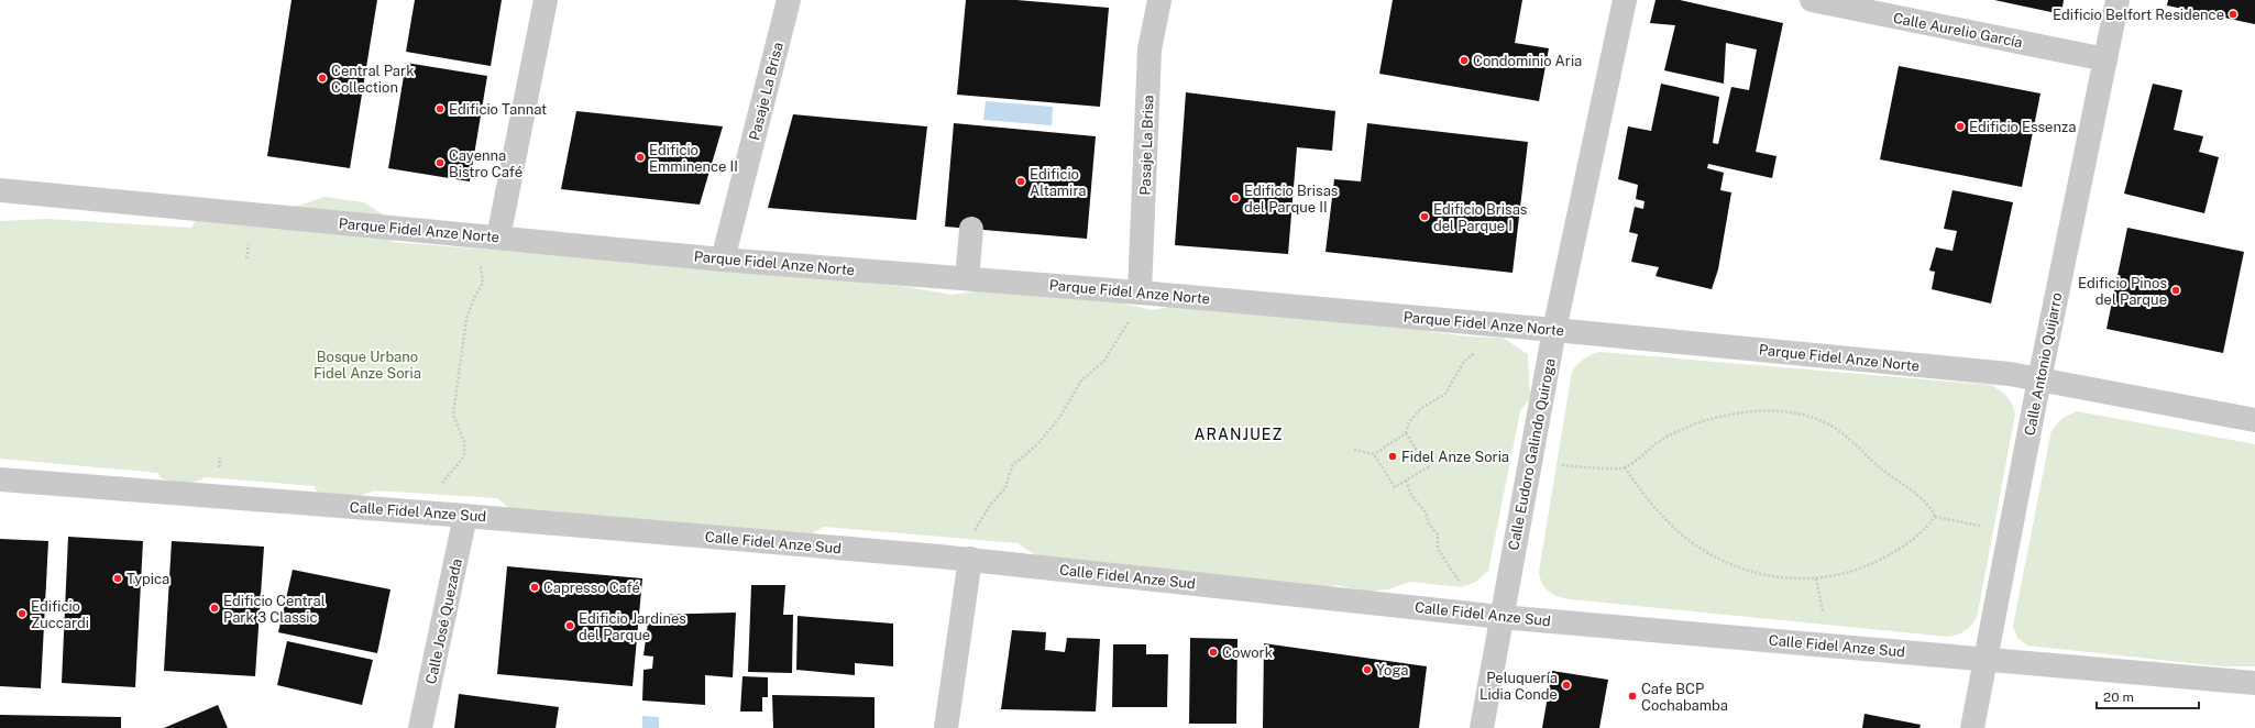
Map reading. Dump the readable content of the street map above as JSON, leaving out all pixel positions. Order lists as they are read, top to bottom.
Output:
{
  "streets": {
    "street": [
      "Calle Aurelio García",
      "Pasaje La Brisa",
      "Parque Fidel Anze Norte",
      "Calle Antonio Quijarro",
      "Calle Eudoro Galindo Quiroga",
      "Calle Fidel Anze Sud",
      "Calle José Quezada"
    ]
  },
  "crossings": [
    ["Calle Aurelio García", "Calle Antonio Quijarro"],
    ["Pasaje La Brisa", "Parque Fidel Anze Norte"],
    ["Parque Fidel Anze Norte", "Calle Antonio Quijarro"],
    ["Parque Fidel Anze Norte", "Calle Eudoro Galindo Quiroga"],
    ["Calle Antonio Quijarro", "Calle Fidel Anze Sud"],
    ["Calle Eudoro Galindo Quiroga", "Calle Fidel Anze Sud"],
    ["Calle Fidel Anze Sud", "Calle José Quezada"]
  ],
  "districts": ["ARANJUEZ"],
  "parks": ["Bosque Urbano Fidel Anze Soria"],
  "places": [
    "Edificio Belfort Residence",
    "Condominio Aria",
    "Central Park Collection",
    "Edificio Tannat",
    "Edificio Essenza",
    "Edificio Emminence II",
    "Cayenna Bistro Café",
    "Edificio Altamira",
    "Edificio Brisas del Parque II",
    "Edificio Brisas del Parque I",
    "Edificio Pinos del Parque",
    "Fidel Anze Soria",
    "Typica",
    "Capresso Café",
    "Edificio Central Park 3 Classic",
    "Edificio Zuccardi",
    "Edificio Jardines del Parque",
    "Cowork",
    "Yoga",
    "Peluquería Lidia Conde",
    "Cafe BCP Cochabamba"
  ],
  "scale_bar": "20 m"
}
